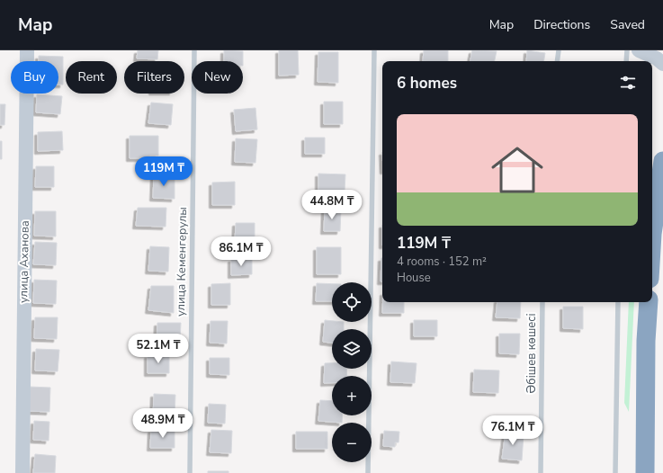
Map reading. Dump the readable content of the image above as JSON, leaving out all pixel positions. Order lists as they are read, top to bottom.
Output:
{
  "streets": {
    "street": ["улица Аханова"],
    "lane": ["улица Кеменгерулы", "Әбішев көшесі"]
  },
  "page": {
    "header": "Map",
    "nav": ["Map", "Directions", "Saved"],
    "chip": [
      "Buy",
      "Rent",
      "Filters",
      "New"
    ],
    "heading": "6 homes",
    "list": [
      {
        "name": "119M ₸",
        "note": "4 rooms · 152 m² · House"
      }
    ],
    "price": [
      "119M ₸",
      "44.8M ₸",
      "86.1M ₸",
      "52.1M ₸",
      "48.9M ₸",
      "76.1M ₸"
    ],
    "map_buttons": ["+", "−"]
  }
}
